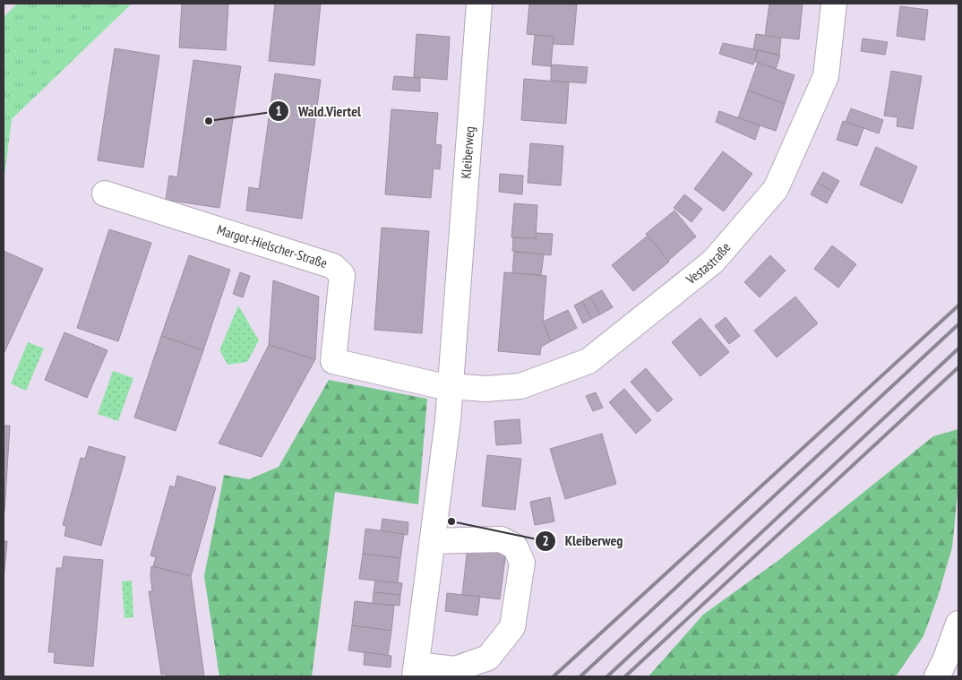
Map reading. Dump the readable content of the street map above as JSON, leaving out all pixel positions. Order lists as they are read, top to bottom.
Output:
{
  "streets": {
    "main road": ["Kleiberweg", "Margot-Hielscher-Straße", "Vestastraße"]
  },
  "crossings": [
    ["Kleiberweg", "Margot-Hielscher-Straße"],
    ["Kleiberweg", "Vestastraße"],
    ["Margot-Hielscher-Straße", "Vestastraße"]
  ],
  "places": ["Wald.Viertel", "Kleiberweg"]
}
